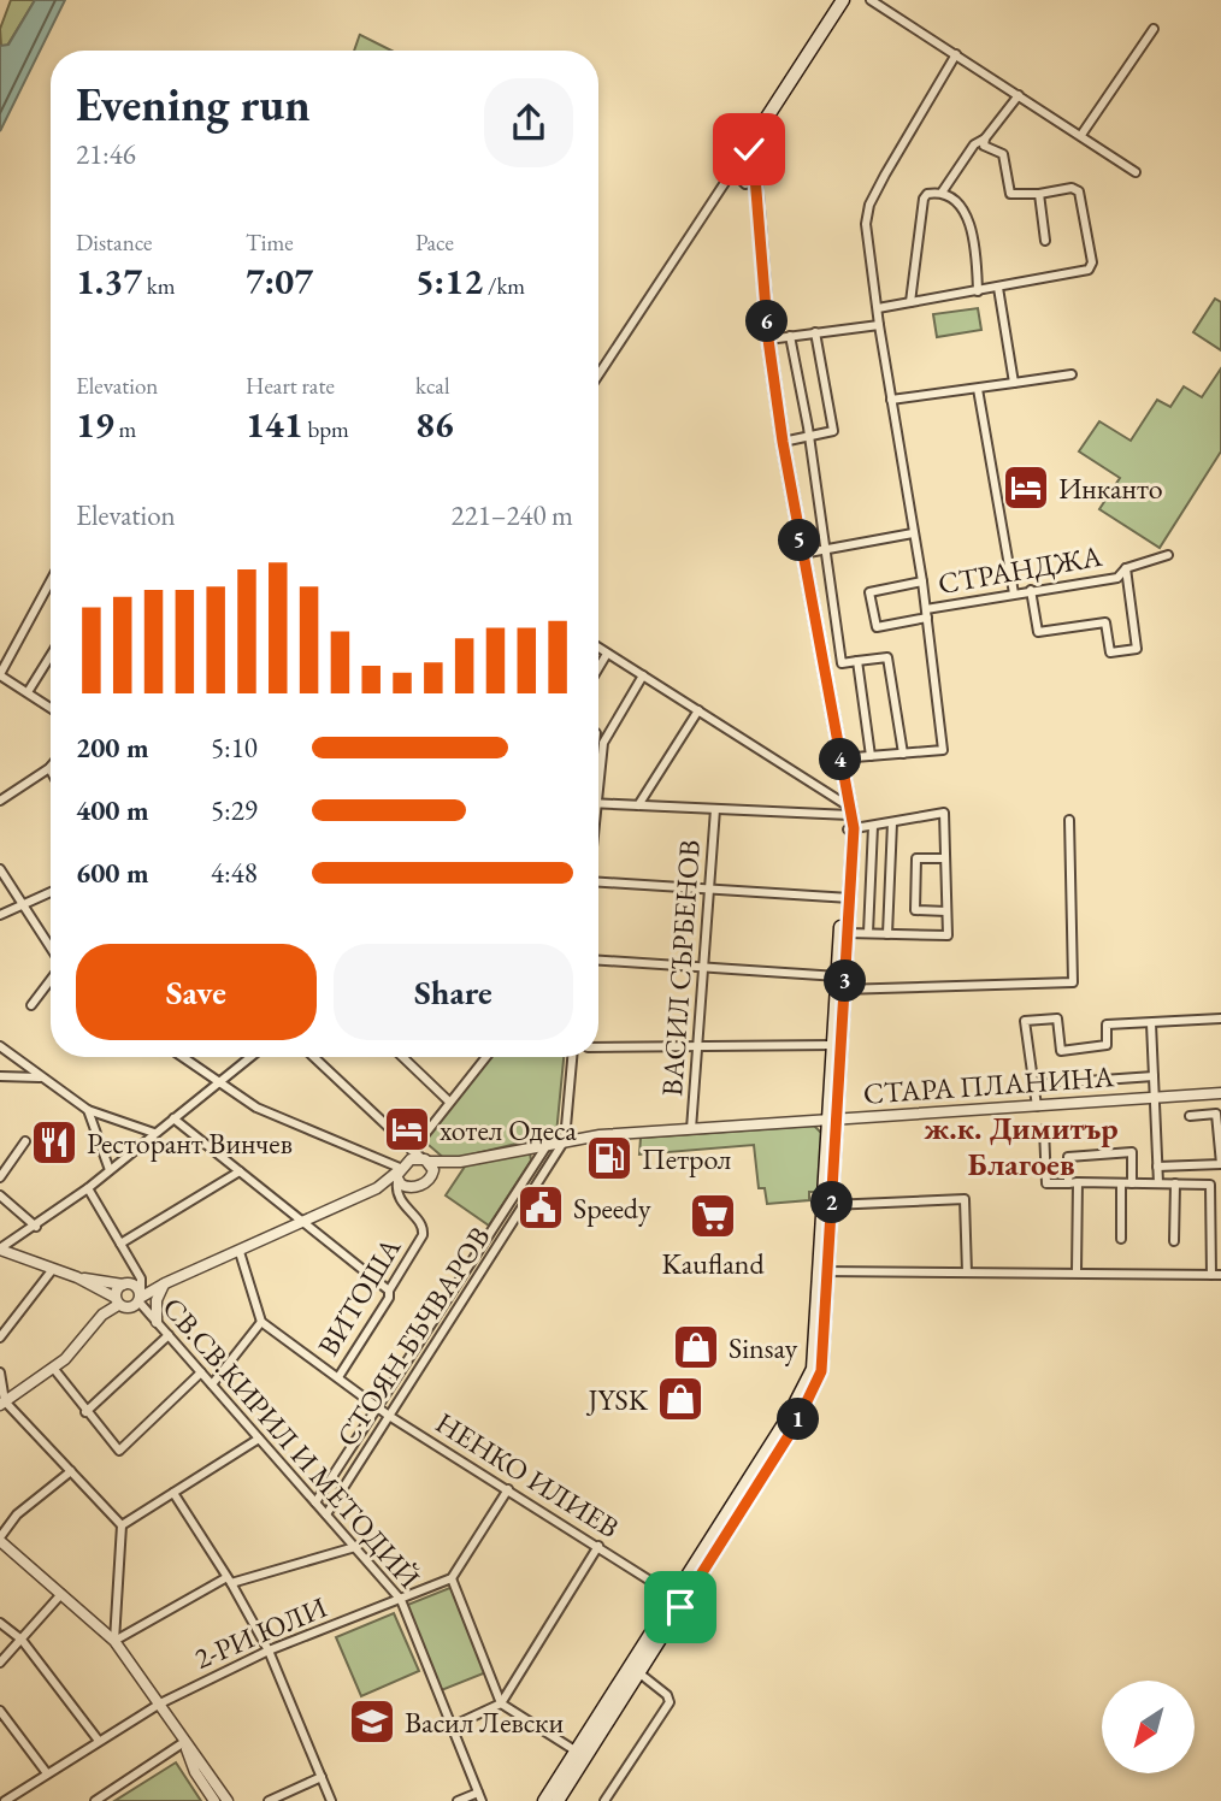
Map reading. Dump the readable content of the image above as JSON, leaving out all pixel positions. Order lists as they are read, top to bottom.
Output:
{
  "streets": {
    "street": [
      "СТРАНДЖА",
      "ВАСИЛ СЪРБЕНОВ",
      "СТАРА ПЛАНИНА",
      "ВИТОША",
      "СТОЯН БЪЧВАРОВ",
      "СВ.СВ.КИРИЛ И МЕТОДИЙ",
      "НЕНКО ИЛИЕВ",
      "2-РИ ЮЛИ"
    ]
  },
  "crossings": [
    ["ВАСИЛ СЪРБЕНОВ", "СТАРА ПЛАНИНА"],
    ["СТАРА ПЛАНИНА", "ВИТОША"],
    ["СТАРА ПЛАНИНА", "СТОЯН БЪЧВАРОВ"],
    ["ВИТОША", "НЕНКО ИЛИЕВ"],
    ["СТОЯН БЪЧВАРОВ", "СВ.СВ.КИРИЛ И МЕТОДИЙ"],
    ["СТОЯН БЪЧВАРОВ", "НЕНКО ИЛИЕВ"],
    ["СВ.СВ.КИРИЛ И МЕТОДИЙ", "2-РИ ЮЛИ"]
  ],
  "districts": ["ж.к. Димитър Благоев"],
  "places": {
    "hotel": ["Инканто", "хотел Одеса"],
    "restaurant": ["Ресторант Винчев"],
    "fuel station": ["Петрол"],
    "public building": ["Speedy"],
    "supermarket": ["Kaufland"],
    "shop": ["Sinsay", "JYSK"],
    "school or university": ["Васил Левски"]
  },
  "north": "bottom left",
  "page": {
    "heading": ["Evening run", "21:46"],
    "stats": [
      ["Distance", "1.37 km"],
      ["Time", "7:07"],
      ["Pace", "5:12 /km"],
      ["Elevation", "19 m"],
      ["Heart rate", "141 bpm"],
      ["kcal", "86"]
    ],
    "pins": [
      "6",
      "5",
      "4",
      "3",
      "2",
      "1"
    ],
    "chart": ["Elevation", "221–240 m"],
    "list": [
      {
        "name": "200 m",
        "note": "5:10"
      },
      {
        "name": "400 m",
        "note": "5:29"
      },
      {
        "name": "600 m",
        "note": "4:48"
      }
    ],
    "buttons": ["Save", "Share"]
  }
}
